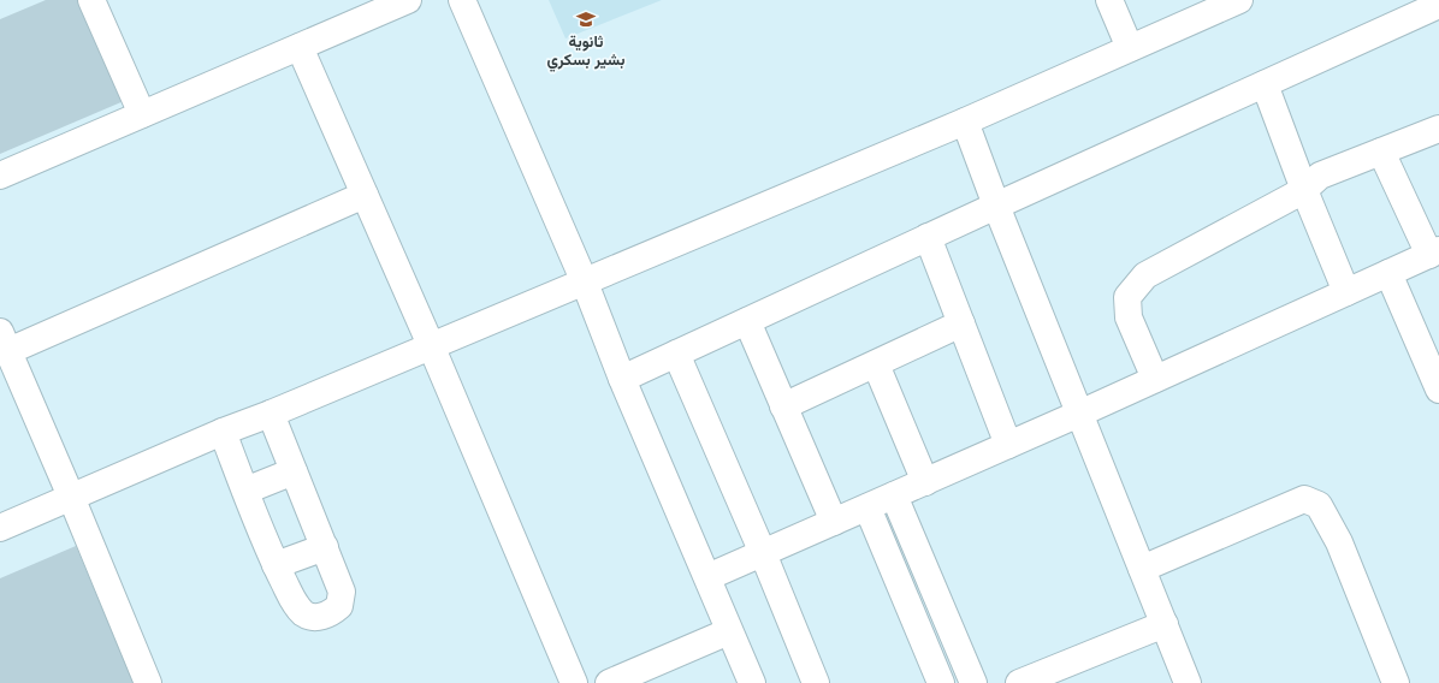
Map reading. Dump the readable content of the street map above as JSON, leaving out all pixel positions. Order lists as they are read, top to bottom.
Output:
{
  "places": {
    "school or university": ["ثانوية بشير بسكري"]
  }
}
